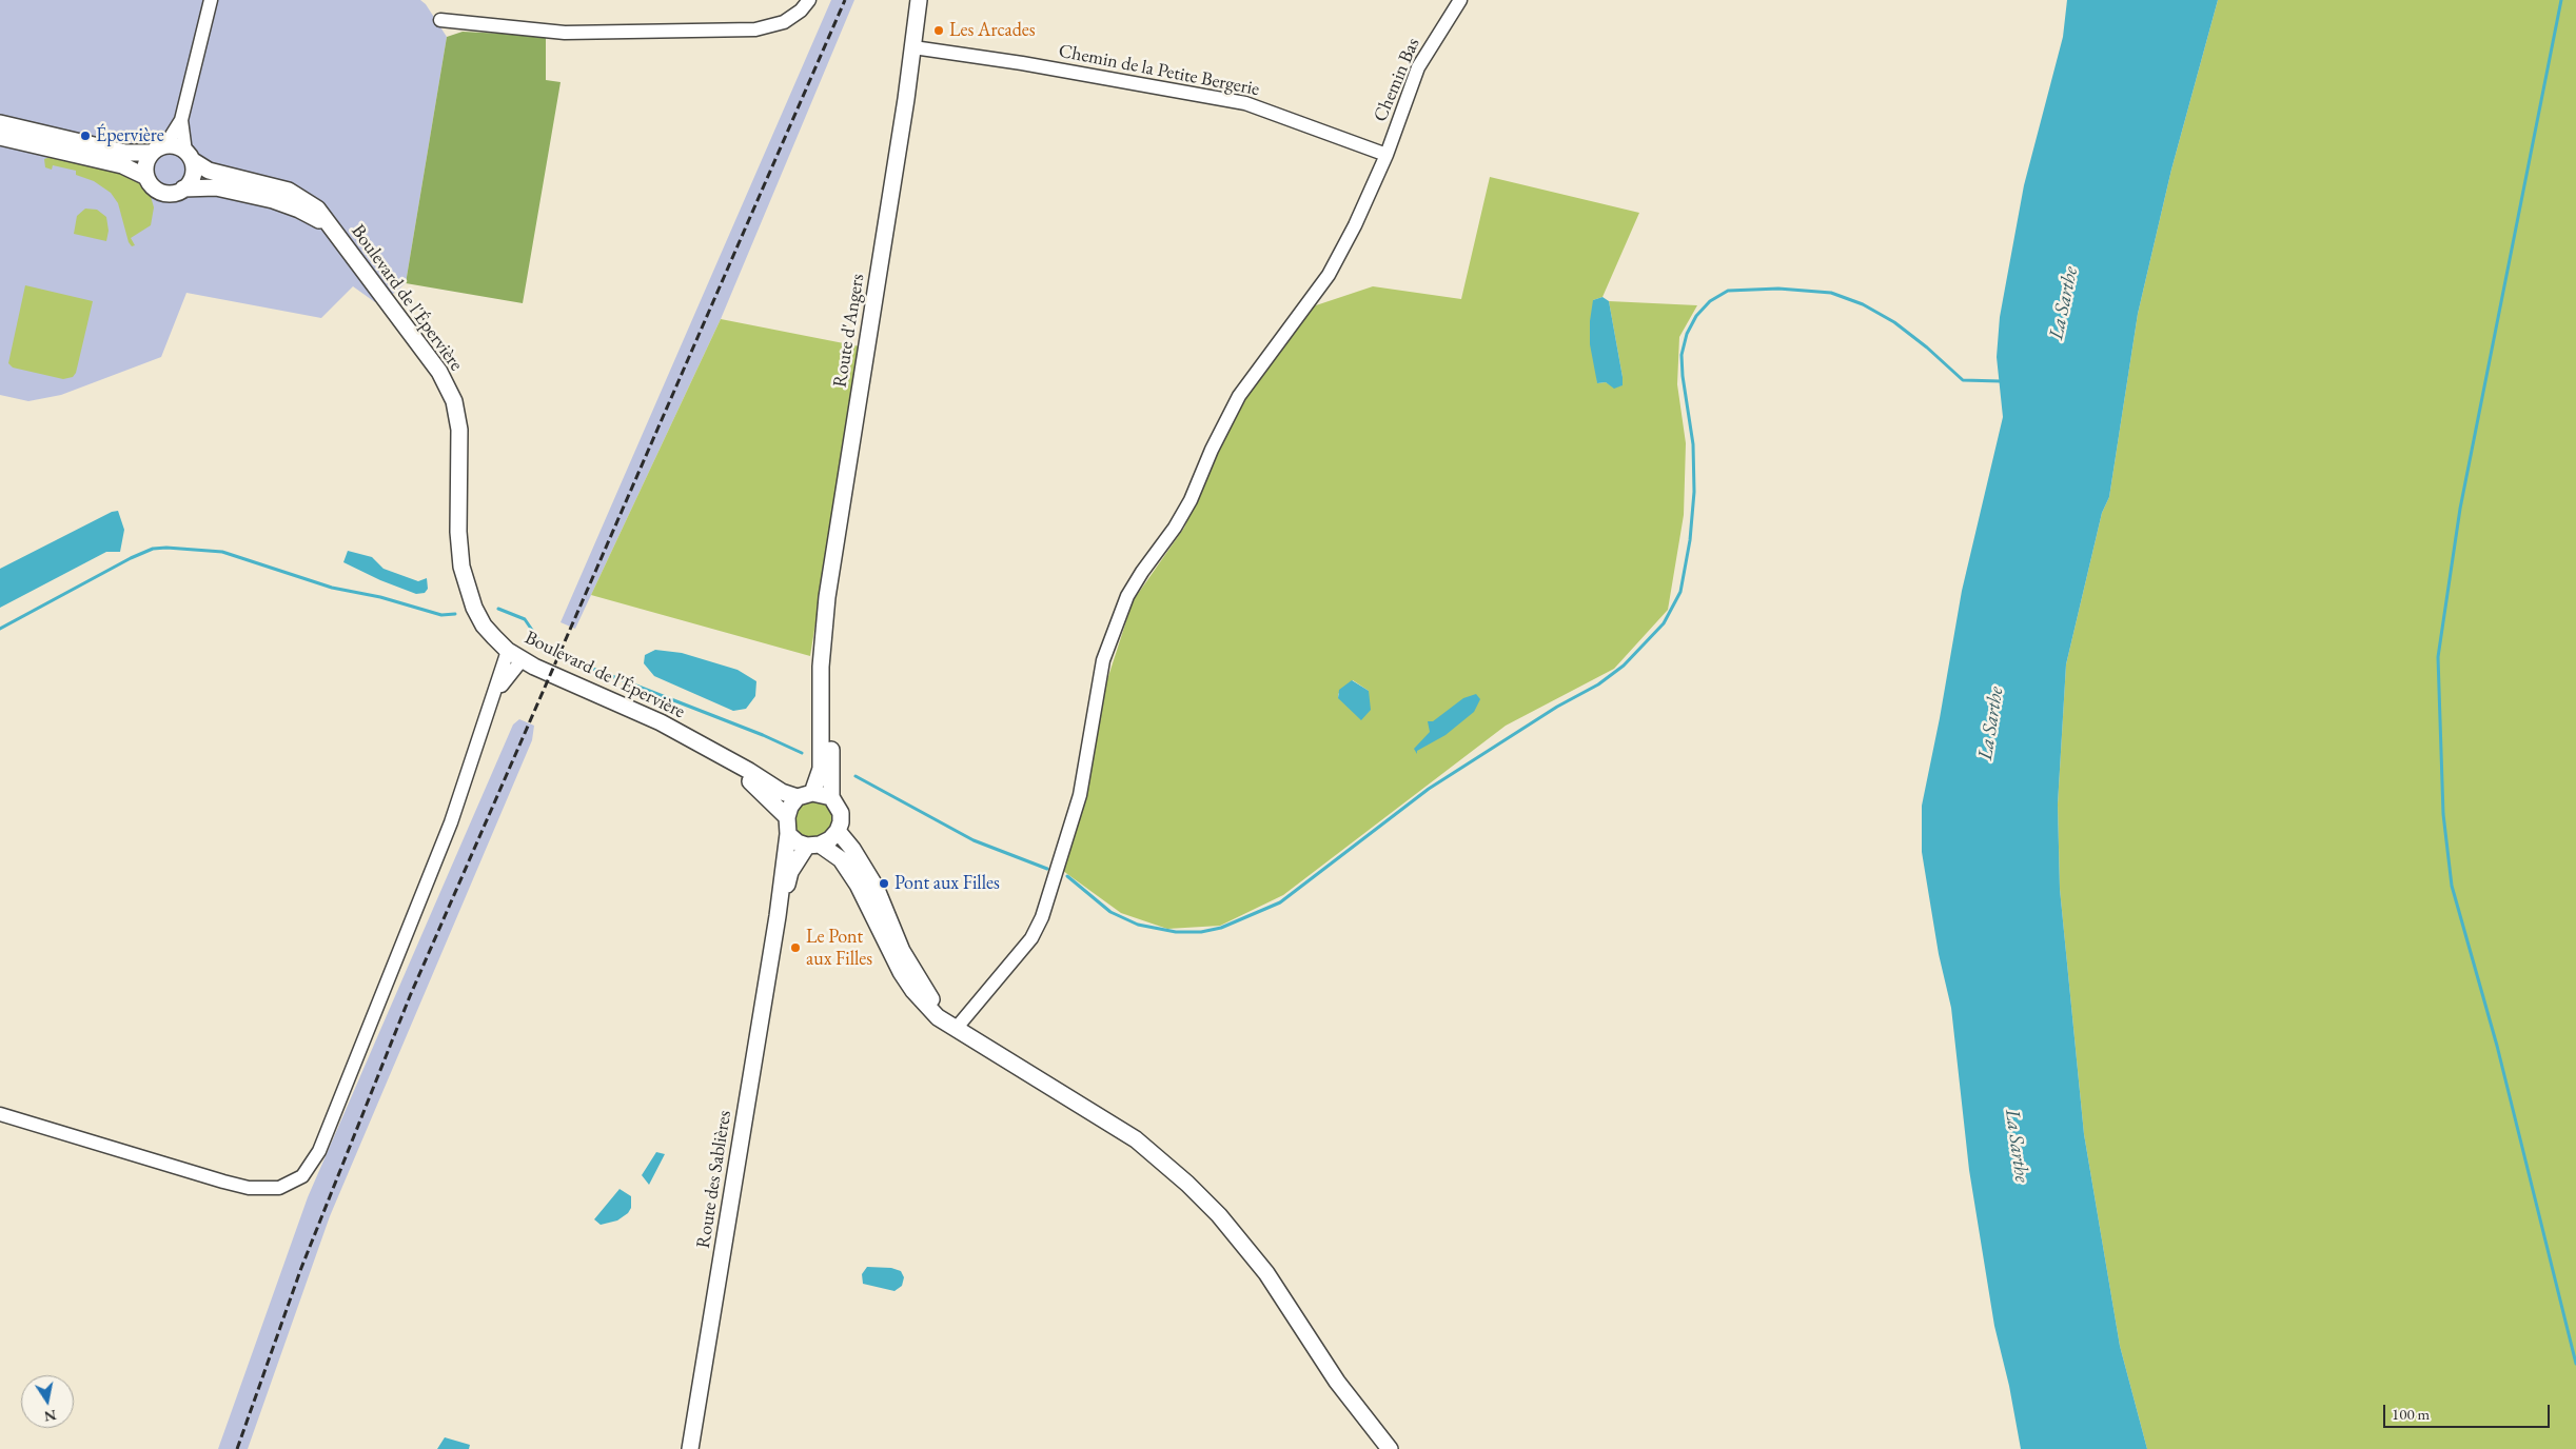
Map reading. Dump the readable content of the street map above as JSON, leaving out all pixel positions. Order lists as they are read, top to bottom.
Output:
{
  "streets": {
    "street": [
      "Chemin de la Petite Bergerie",
      "Chemin Bas",
      "Boulevard de l'Épervière",
      "Route d'Angers",
      "Route des Sablières"
    ]
  },
  "crossings": [
    ["Chemin de la Petite Bergerie", "Chemin Bas"],
    ["Chemin de la Petite Bergerie", "Route d'Angers"],
    ["Boulevard de l'Épervière", "Route d'Angers"],
    ["Boulevard de l'Épervière", "Route des Sablières"],
    ["Route d'Angers", "Route des Sablières"]
  ],
  "water": ["La Sarthe"],
  "places": [
    "Les Arcades",
    "Épervière",
    "Pont aux Filles",
    "Le Pont aux Filles"
  ],
  "scale_bar": "100 m",
  "north": "bottom"
}
